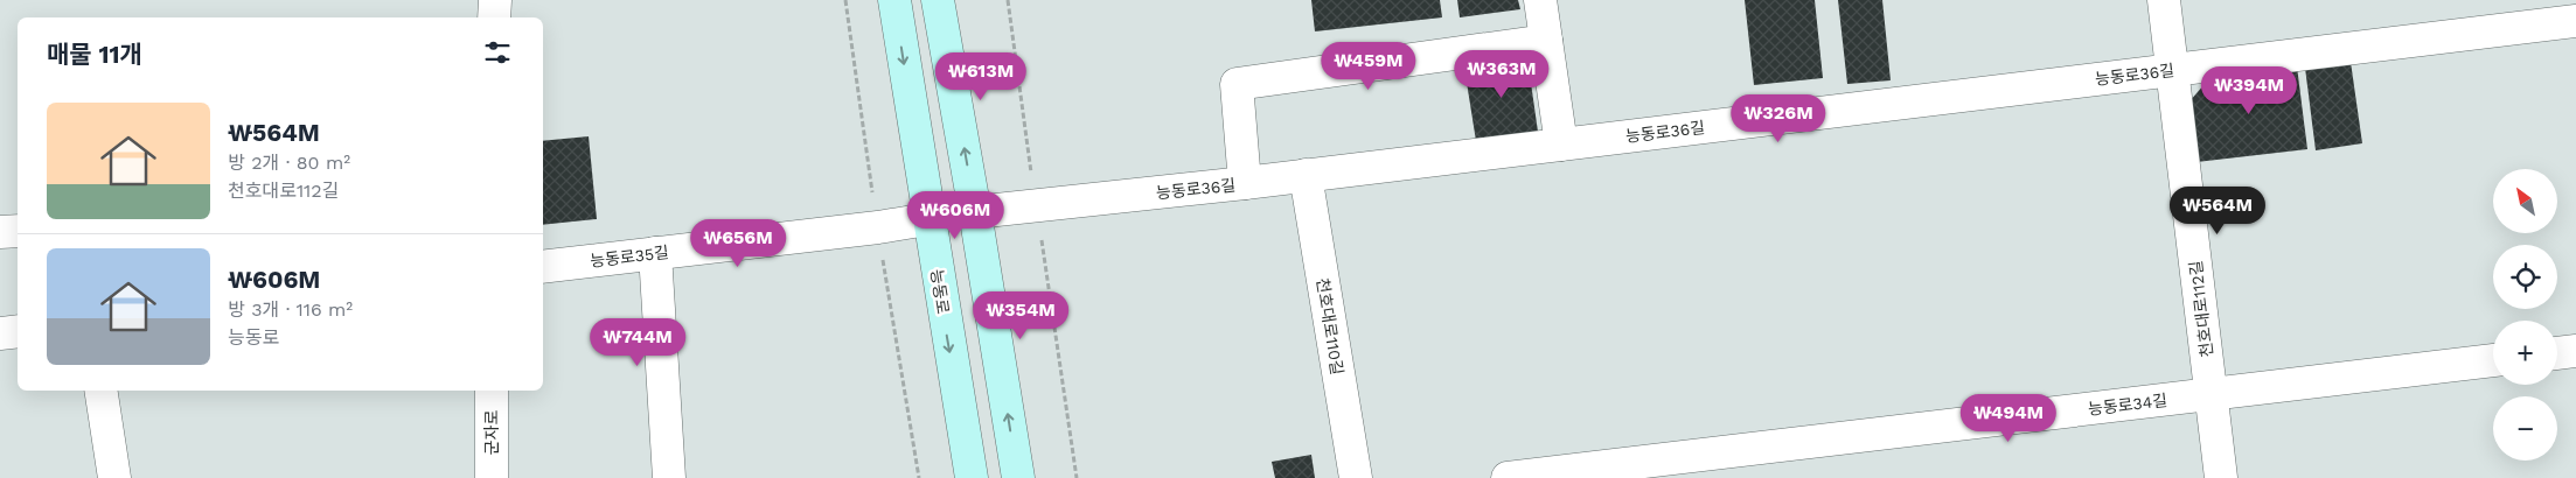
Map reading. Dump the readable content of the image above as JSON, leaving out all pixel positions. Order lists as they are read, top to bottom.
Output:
{
  "streets": {
    "main road": ["능동로36길", "능동로"],
    "street": [
      "능동로35길",
      "천호대로112길",
      "천호대로110길",
      "능동로34길",
      "군자로"
    ]
  },
  "crossings": [
    ["능동로36길", "능동로35길"],
    ["능동로36길", "능동로"],
    ["능동로36길", "천호대로112길"],
    ["능동로36길", "천호대로110길"],
    ["능동로35길", "능동로"],
    ["천호대로112길", "능동로34길"]
  ],
  "north": "top left",
  "page": {
    "heading": "매물 11개",
    "price": [
      "₩459M",
      "₩363M",
      "₩613M",
      "₩394M",
      "₩326M",
      "₩564M",
      "₩606M",
      "₩656M",
      "₩354M",
      "₩744M",
      "₩494M"
    ],
    "list": [
      {
        "name": "₩564M",
        "note": "방 2개 · 80 m² · 천호대로112길"
      },
      {
        "name": "₩606M",
        "note": "방 3개 · 116 m² · 능동로"
      }
    ],
    "map_buttons": ["+", "−"]
  }
}
